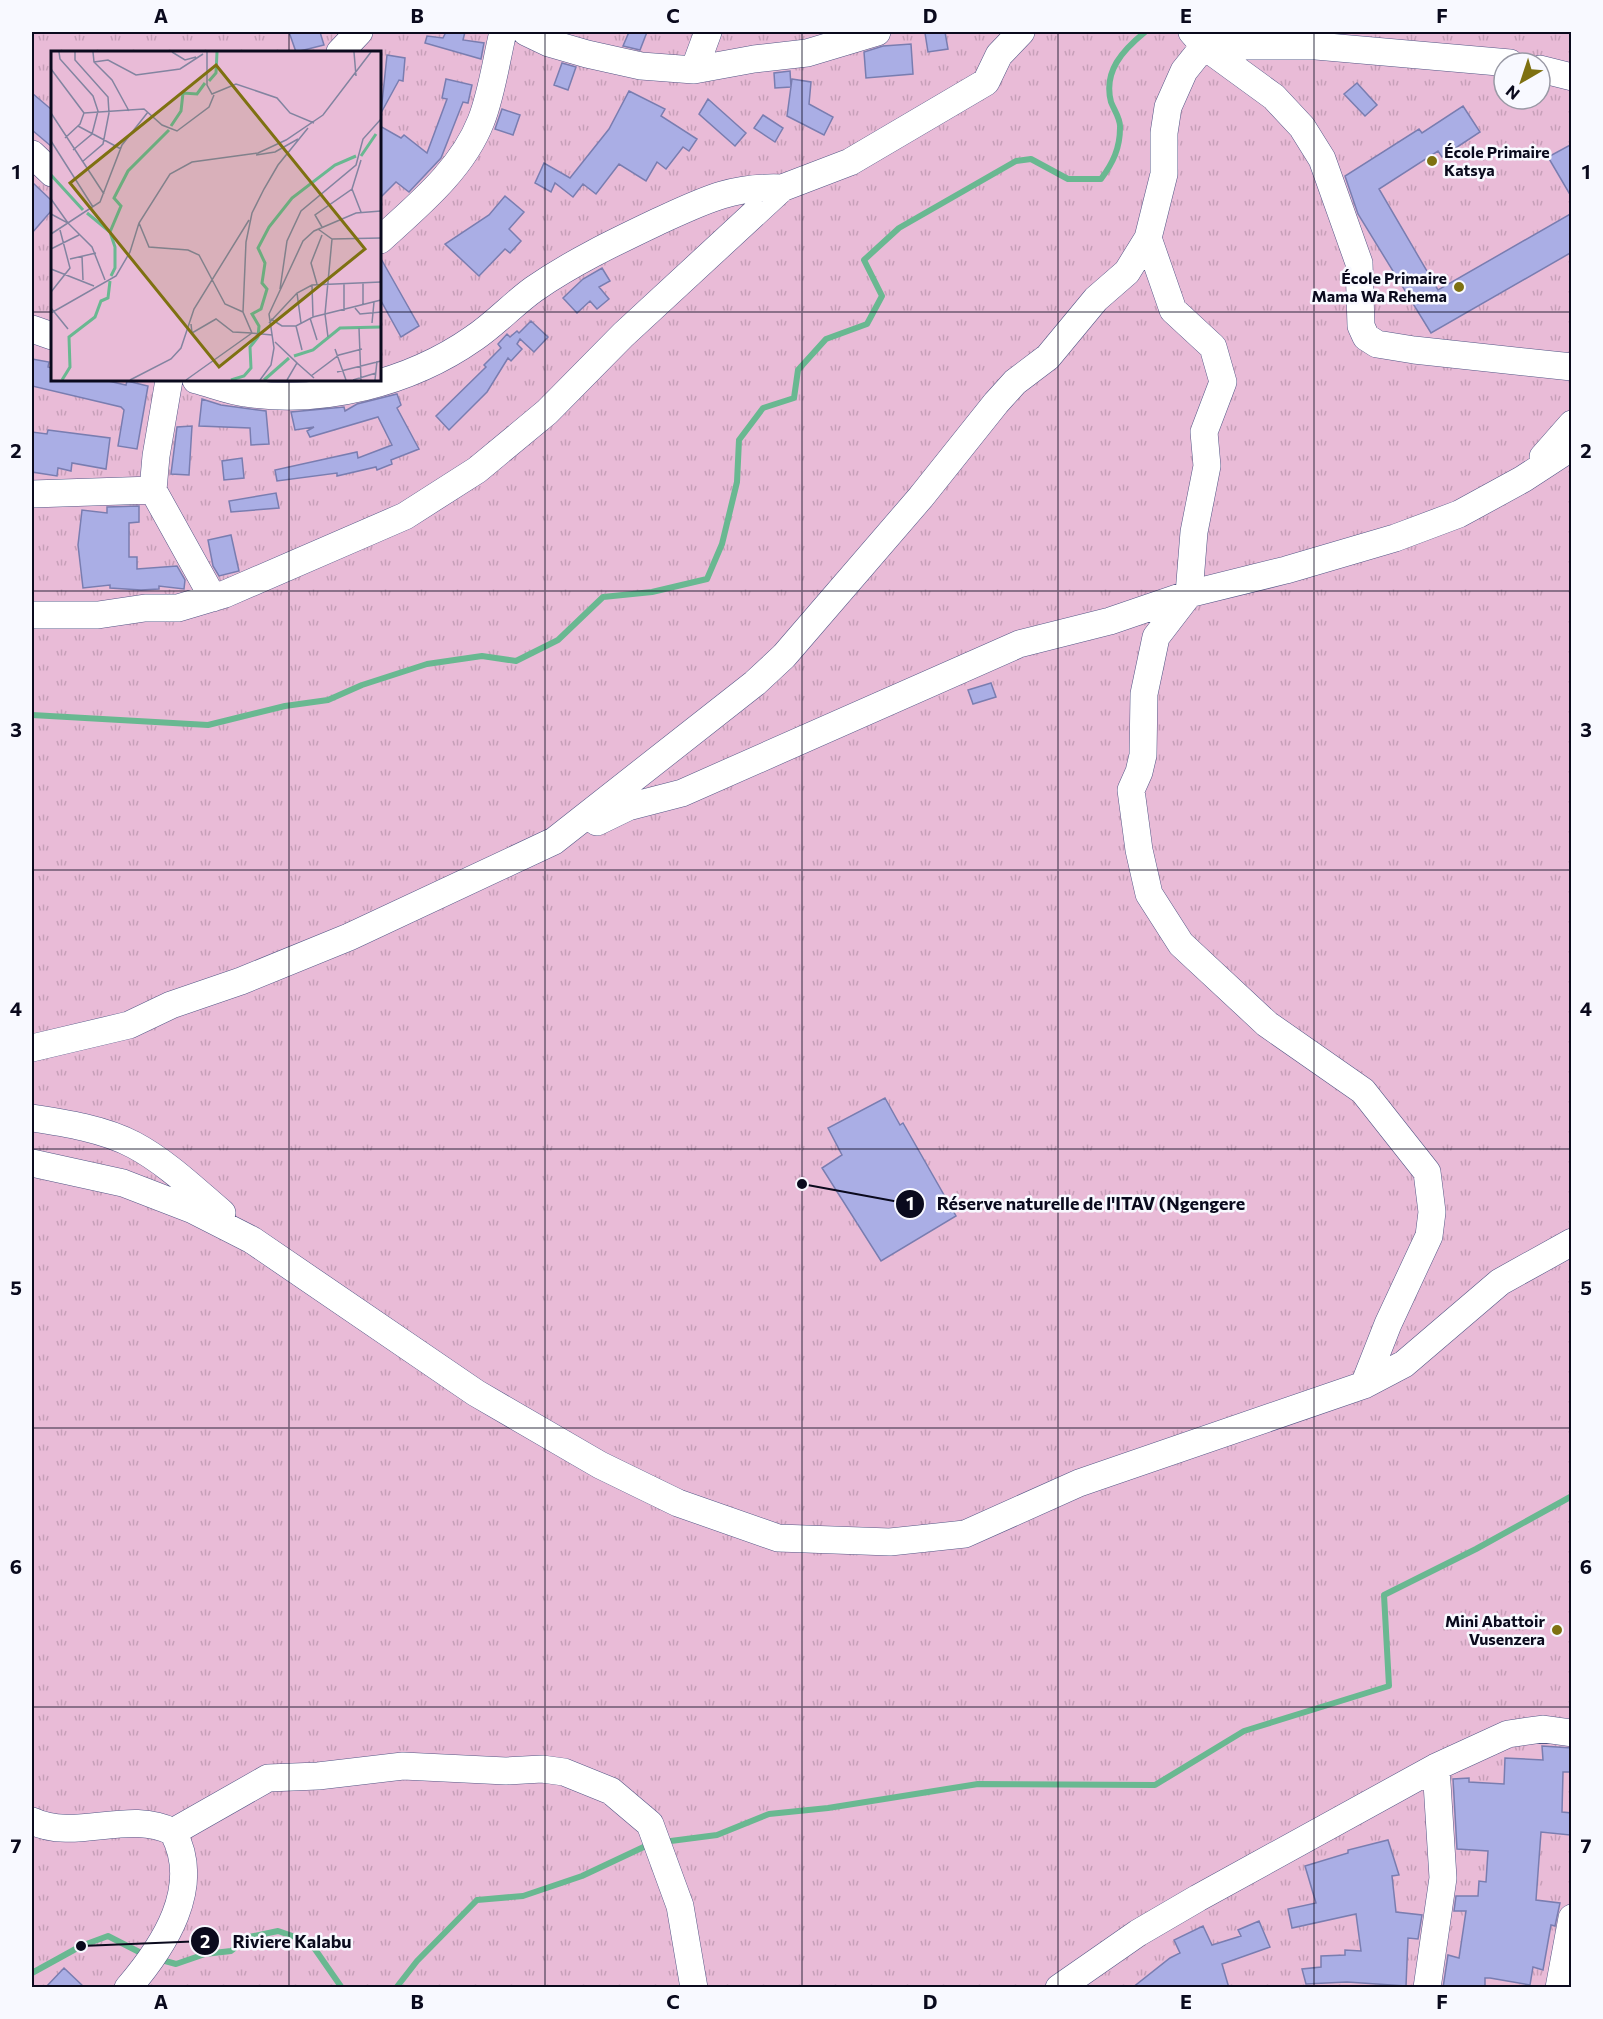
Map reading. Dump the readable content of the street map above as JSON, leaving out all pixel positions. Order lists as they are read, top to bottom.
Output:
{
  "places": [
    "École Primaire Katsya",
    "École Primaire Mama Wa Rehema",
    "Réserve naturelle de l'ITAV (Ngengere",
    "Mini Abattoir Vusenzera",
    "Riviere Kalabu"
  ],
  "north": "bottom left",
  "grid": {
    "columns": [
      "A",
      "B",
      "C",
      "D",
      "E",
      "F"
    ],
    "rows": [
      "1",
      "2",
      "3",
      "4",
      "5",
      "6",
      "7"
    ]
  }
}
